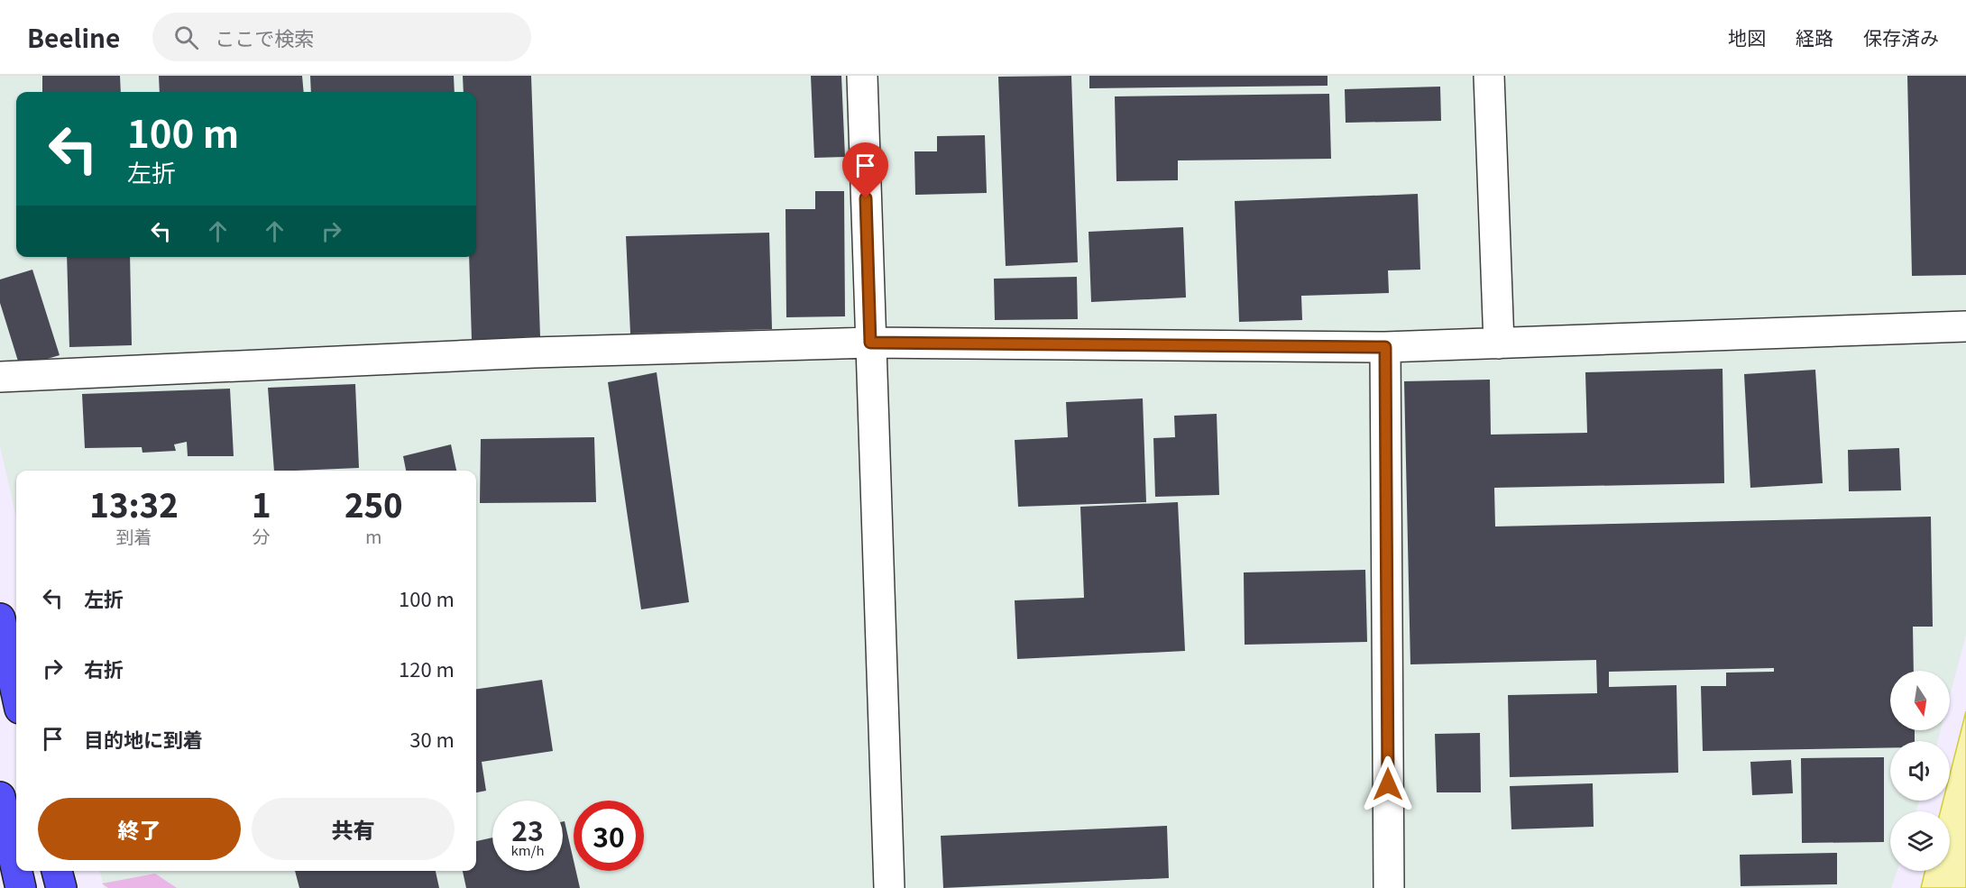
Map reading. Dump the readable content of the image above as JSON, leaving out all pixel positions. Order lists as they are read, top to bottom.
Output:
{
  "north": "bottom",
  "page": {
    "header": "Beeline",
    "search": "ここで検索",
    "nav": ["地図", "経路", "保存済み"],
    "turn": ["100 m", "左折"],
    "eta": [
      "13:32",
      "到着",
      "1",
      "分",
      "250",
      "m"
    ],
    "list": [
      {
        "name": "左折",
        "value": "100 m"
      },
      {
        "name": "右折",
        "value": "120 m"
      },
      {
        "name": "目的地に到着",
        "value": "30 m"
      }
    ],
    "buttons": ["終了", "共有"],
    "speed": "23 km/h",
    "limit": "30"
  }
}
